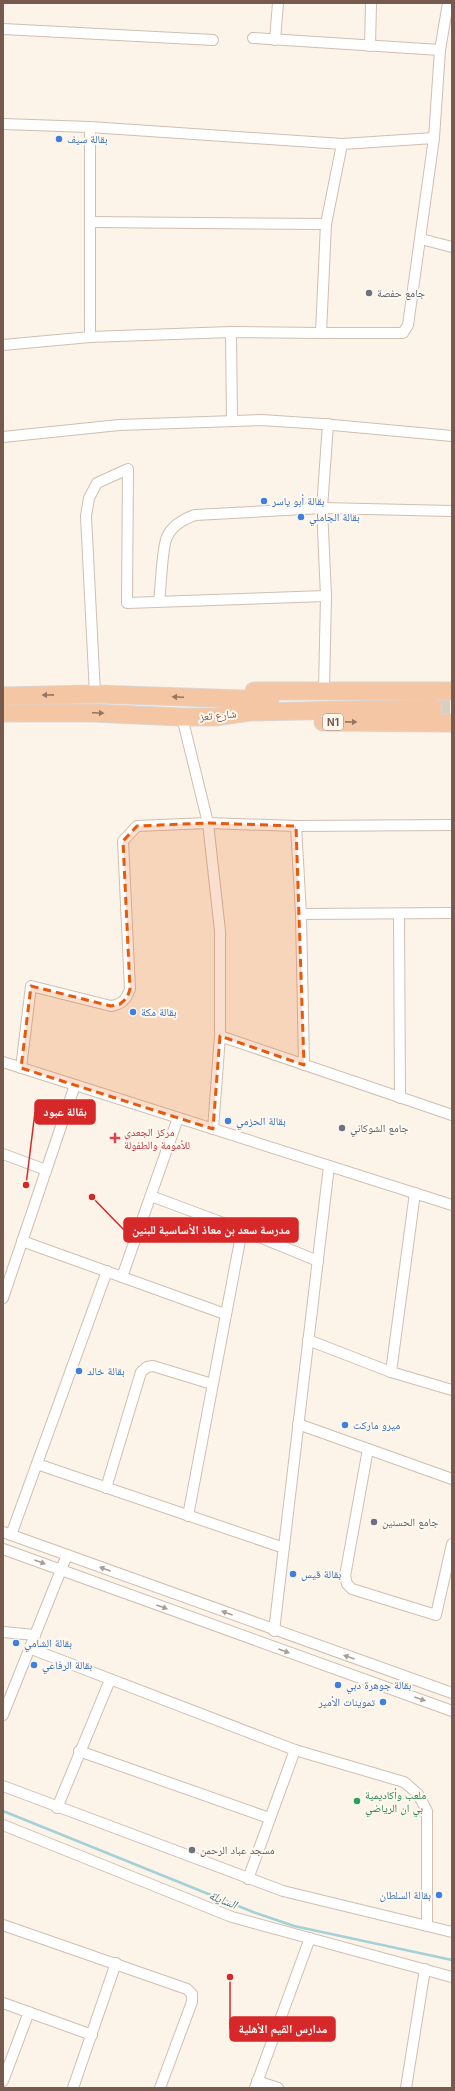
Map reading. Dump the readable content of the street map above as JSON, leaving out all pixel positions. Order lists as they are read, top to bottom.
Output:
{
  "streets": {
    "highway": ["شارع تعز", "N1"]
  },
  "crossings": [
    ["شارع تعز", "N1"]
  ],
  "water": ["السايلة"],
  "places": {
    "other": [
      "بقالة سيف",
      "جامع حفصة",
      "بقالة أبو ياسر",
      "بقالة الجاملي",
      "بقالة مكة",
      "بقالة الحزمي",
      "جامع الشوكاني",
      "بقالة عبود",
      "مدرسة سعد بن معاذ الأساسية للبنين",
      "بقالة خالد",
      "ميرو ماركت",
      "جامع الحسنين",
      "بقالة قيس",
      "بقالة الشامي",
      "بقالة الرفاعي",
      "بقالة جوهرة دبي",
      "تموينات الأمير",
      "ملعب وأكاديمية بي ان الرياضي",
      "مسجد عباد الرحمن",
      "بقالة السلطان",
      "مدارس القيم الأهلية"
    ],
    "health": ["مركز الجعدي للأمومة والطفولة"]
  }
}
